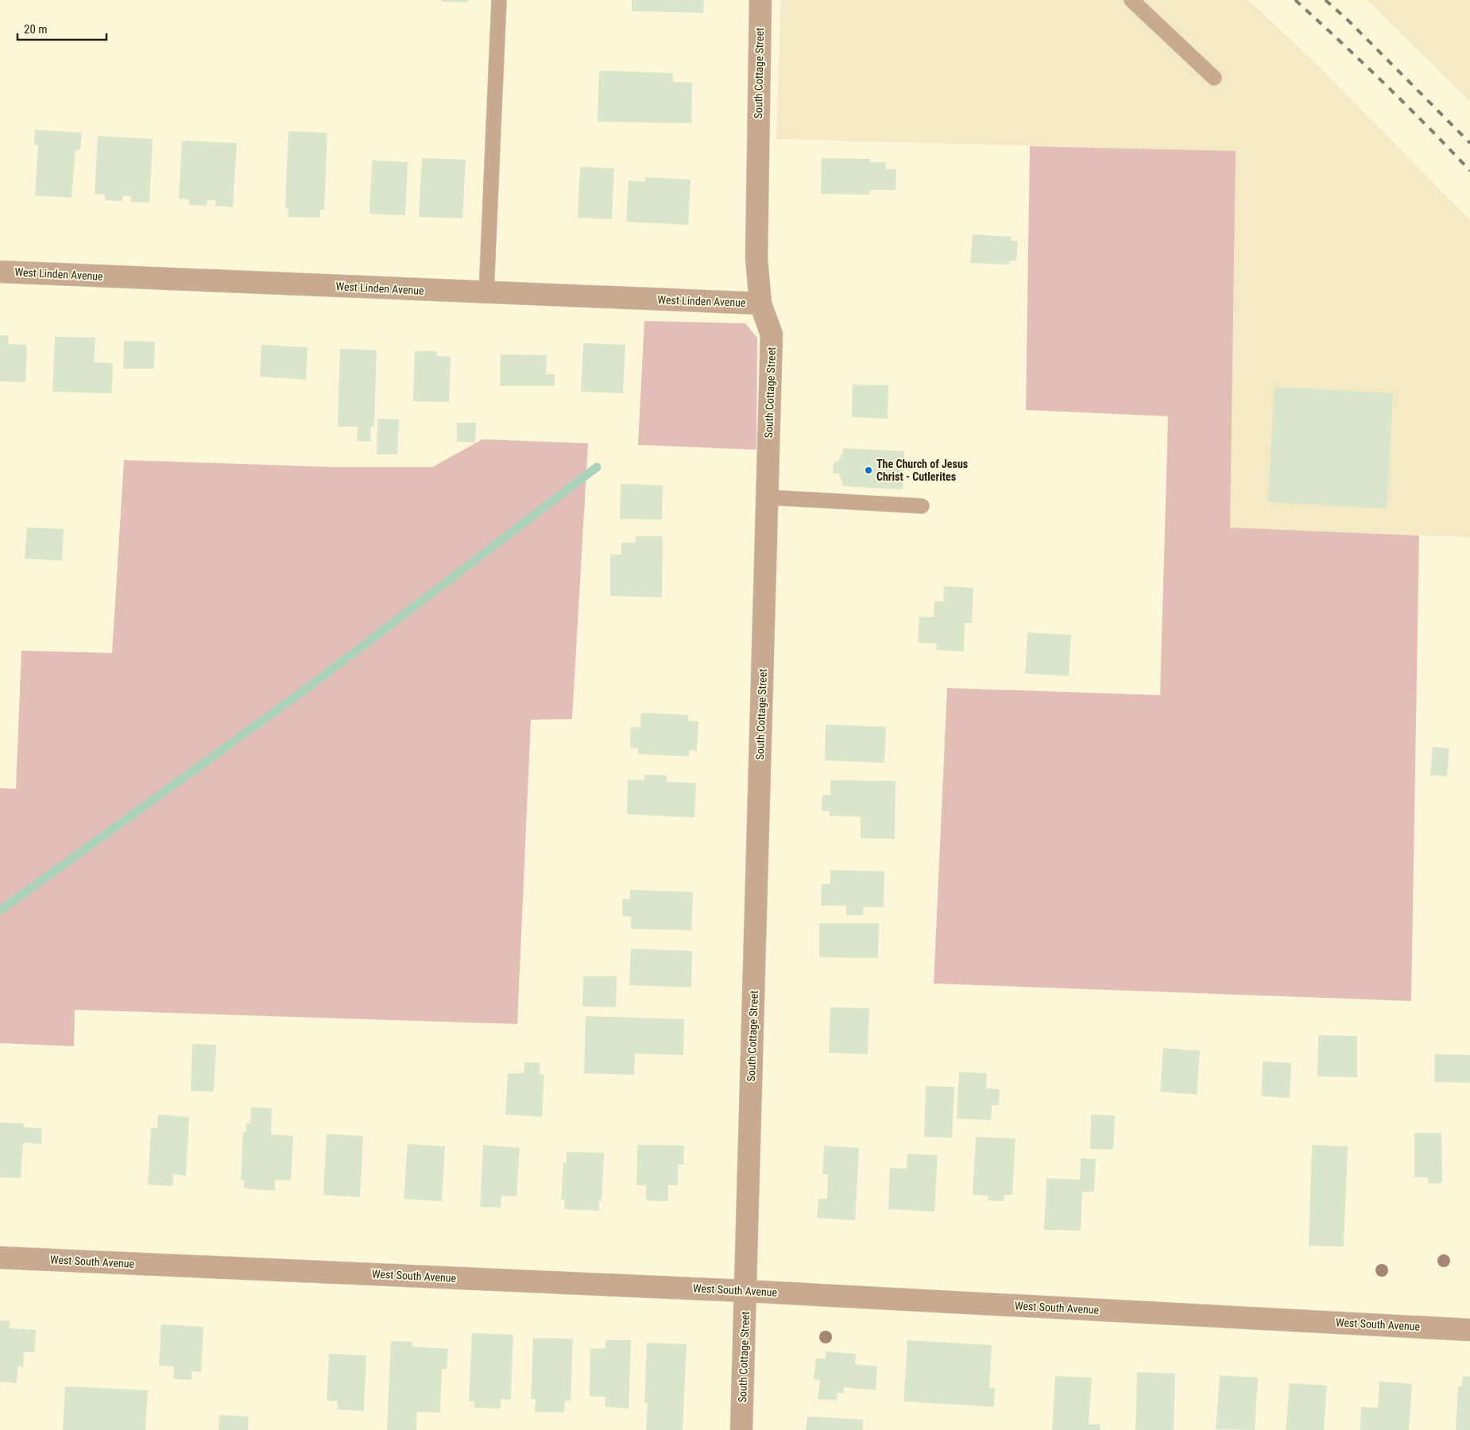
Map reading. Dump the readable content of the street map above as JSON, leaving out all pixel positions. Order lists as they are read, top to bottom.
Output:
{
  "streets": {
    "street": ["South Cottage Street", "West Linden Avenue", "West South Avenue"]
  },
  "crossings": [
    ["South Cottage Street", "West Linden Avenue"],
    ["South Cottage Street", "West South Avenue"]
  ],
  "places": ["The Church of Jesus Christ - Cutlerites"],
  "scale_bar": "20 m"
}
